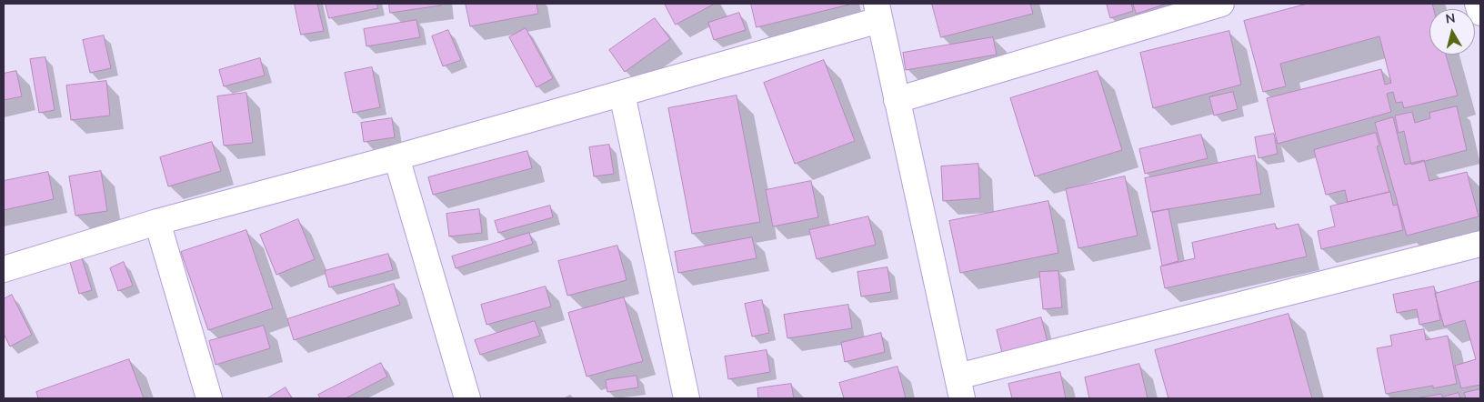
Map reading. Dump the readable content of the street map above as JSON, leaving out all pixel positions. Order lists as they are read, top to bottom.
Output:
{
  "north": "top"
}
